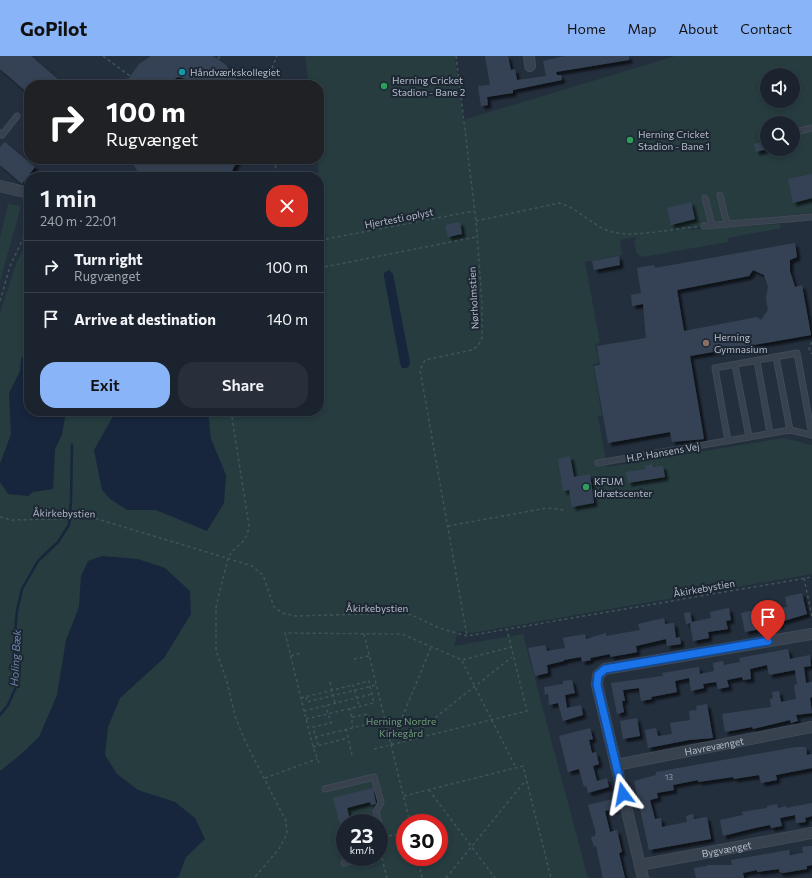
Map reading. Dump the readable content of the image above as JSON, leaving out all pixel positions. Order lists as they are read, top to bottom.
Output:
{
  "streets": {
    "street": ["Havrevænget", "Bygvænget"],
    "lane": ["H.P. Hansens Vej"],
    "path": ["Hjertesti oplyst", "Nørholmstien", "Åkirkebystien"]
  },
  "crossings": [
    ["Hjertesti oplyst", "Nørholmstien"],
    ["Nørholmstien", "Åkirkebystien"]
  ],
  "water": ["Holing Bæk"],
  "parks": ["Herning Nordre Kirkegård"],
  "places": [
    "Håndværkskollegiet",
    "Herning Cricket Stadion - Bane 2",
    "Herning Cricket Stadion - Bane 1",
    "Herning Gymnasium",
    "KFUM Idrætscenter"
  ],
  "house_numbers": ["13"],
  "page": {
    "header": "GoPilot",
    "nav": [
      "Home",
      "Map",
      "About",
      "Contact"
    ],
    "turn": ["100 m", "Rugvænget"],
    "heading": ["1 min", "240 m · 22:01"],
    "list": [
      {
        "name": "Turn right",
        "note": "Rugvænget",
        "value": "100 m"
      },
      {
        "name": "Arrive at destination",
        "value": "140 m"
      }
    ],
    "buttons": ["Exit", "Share"],
    "speed": "23 km/h",
    "limit": "30"
  }
}
